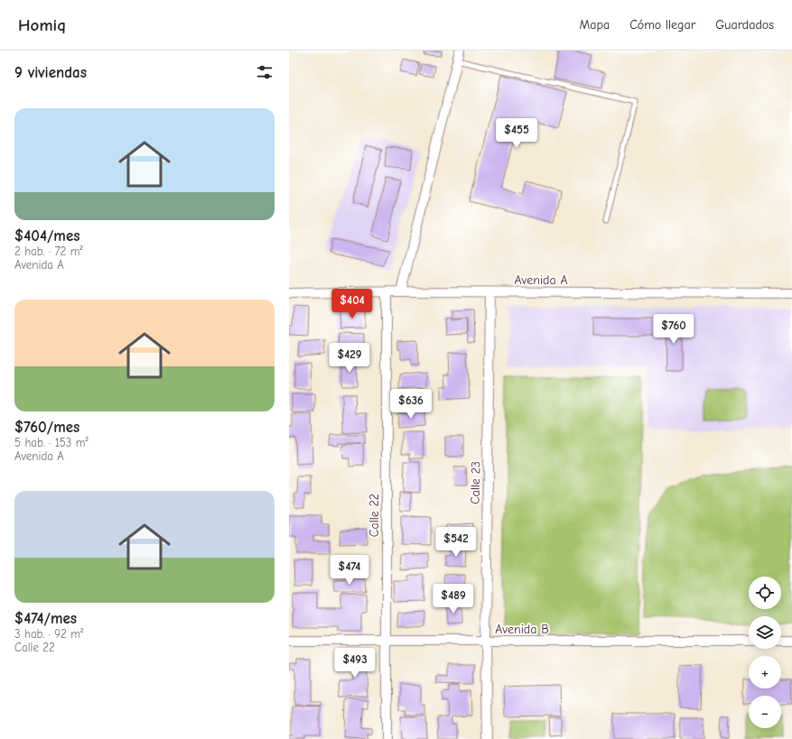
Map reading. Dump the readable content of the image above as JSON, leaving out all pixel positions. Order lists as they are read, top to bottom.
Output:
{
  "streets": {
    "street": [
      "Avenida A",
      "Calle 23",
      "Calle 22",
      "Avenida B"
    ]
  },
  "crossings": [
    ["Avenida A", "Calle 23"],
    ["Avenida A", "Calle 22"],
    ["Calle 23", "Avenida B"],
    ["Calle 22", "Avenida B"]
  ],
  "page": {
    "header": "Homiq",
    "nav": ["Mapa", "Cómo llegar", "Guardados"],
    "heading": "9 viviendas",
    "list": [
      {
        "name": "$404/mes",
        "note": "2 hab. · 72 m² · Avenida A"
      },
      {
        "name": "$760/mes",
        "note": "5 hab. · 153 m² · Avenida A"
      },
      {
        "name": "$474/mes",
        "note": "3 hab. · 92 m² · Calle 22"
      }
    ],
    "price": [
      "$455",
      "$404",
      "$760",
      "$429",
      "$636",
      "$542",
      "$474",
      "$489",
      "$493"
    ],
    "map_buttons": ["+", "−"]
  }
}
